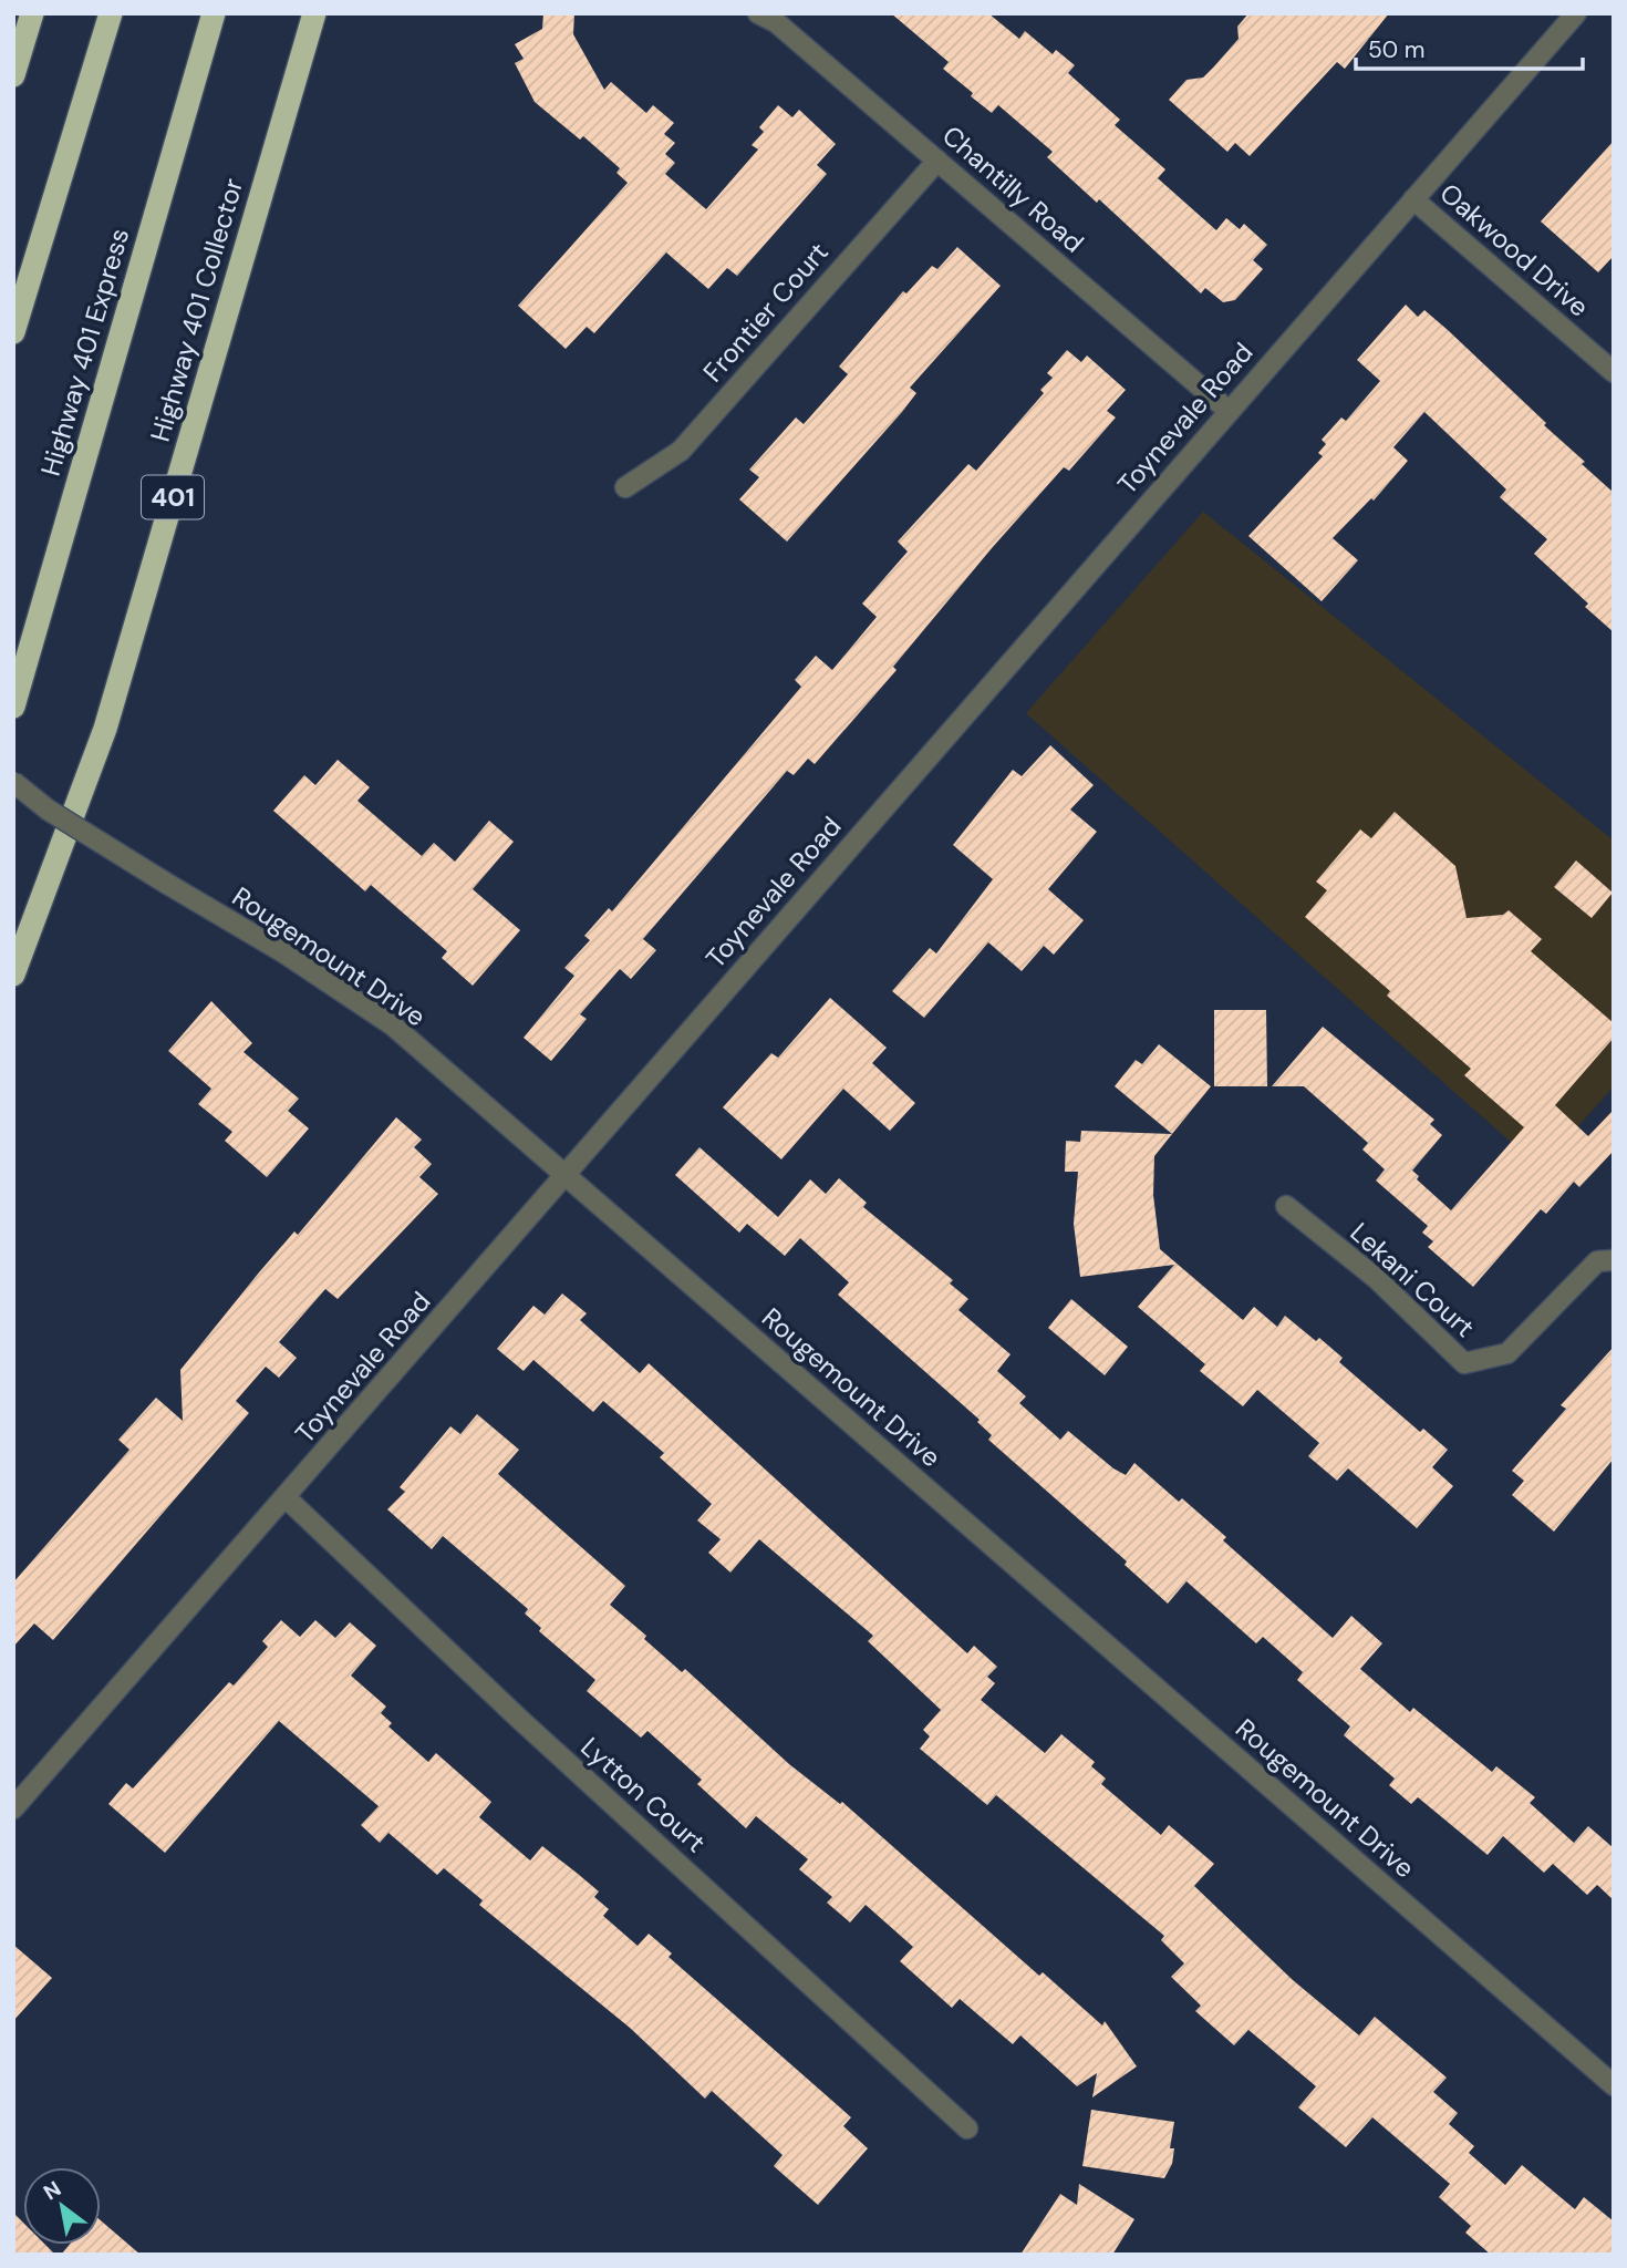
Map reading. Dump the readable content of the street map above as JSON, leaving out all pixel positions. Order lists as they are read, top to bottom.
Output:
{
  "streets": {
    "highway": ["Highway 401 Collector", "Highway 401 Express", "401"],
    "street": [
      "Chantilly Road",
      "Oakwood Drive",
      "Frontier Court",
      "Toynevale Road",
      "Rougemount Drive",
      "Lekani Court",
      "Lytton Court"
    ]
  },
  "crossings": [
    ["Chantilly Road", "Frontier Court"],
    ["Chantilly Road", "Toynevale Road"],
    ["Oakwood Drive", "Toynevale Road"],
    ["Toynevale Road", "Rougemount Drive"],
    ["Toynevale Road", "Lytton Court"]
  ],
  "scale_bar": "50 m",
  "north": "top left"
}
